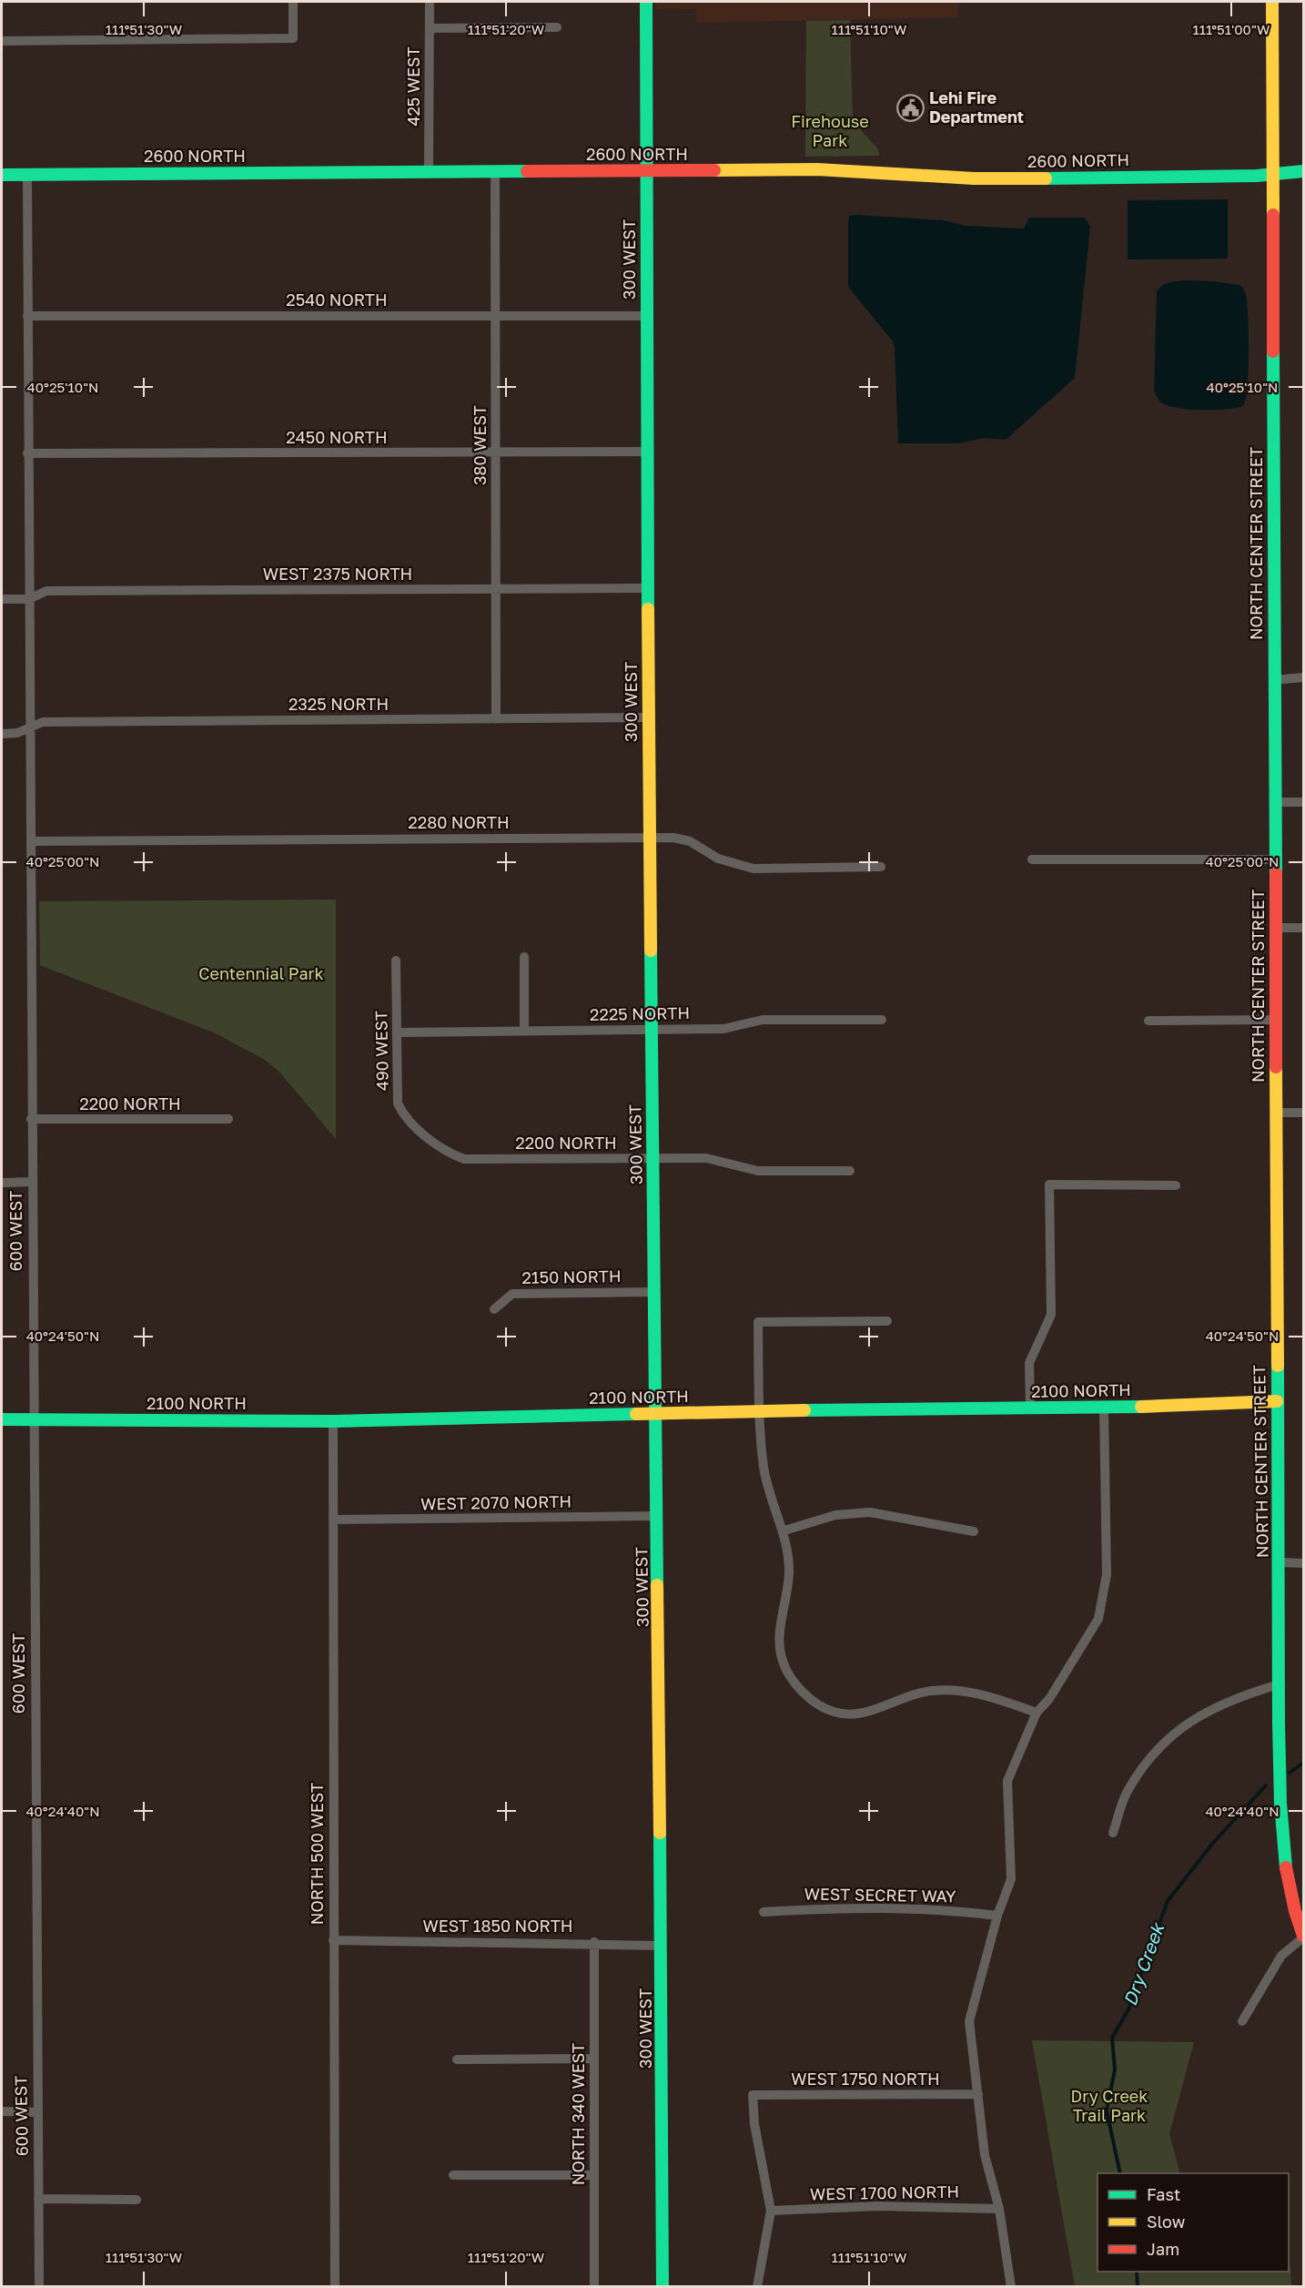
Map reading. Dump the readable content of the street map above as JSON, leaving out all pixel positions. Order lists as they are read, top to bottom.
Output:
{
  "streets": {
    "street": [
      "425 WEST",
      "2600 NORTH",
      "300 WEST",
      "2540 NORTH",
      "2450 NORTH",
      "380 WEST",
      "NORTH CENTER STREET",
      "WEST 2375 NORTH",
      "2325 NORTH",
      "2280 NORTH",
      "2225 NORTH",
      "490 WEST",
      "2200 NORTH",
      "600 WEST",
      "2150 NORTH",
      "2100 NORTH",
      "WEST 2070 NORTH",
      "NORTH 500 WEST",
      "WEST SECRET WAY",
      "WEST 1850 NORTH",
      "WEST 1750 NORTH",
      "NORTH 340 WEST",
      "WEST 1700 NORTH"
    ]
  },
  "crossings": [
    ["425 WEST", "2600 NORTH"],
    ["2600 NORTH", "300 WEST"],
    ["2600 NORTH", "380 WEST"],
    ["2600 NORTH", "NORTH CENTER STREET"],
    ["2600 NORTH", "600 WEST"],
    ["300 WEST", "2540 NORTH"],
    ["300 WEST", "2450 NORTH"],
    ["300 WEST", "WEST 2375 NORTH"],
    ["300 WEST", "2325 NORTH"],
    ["300 WEST", "2280 NORTH"],
    ["300 WEST", "2225 NORTH"],
    ["300 WEST", "2200 NORTH"],
    ["300 WEST", "2150 NORTH"],
    ["300 WEST", "2100 NORTH"],
    ["300 WEST", "WEST 2070 NORTH"],
    ["300 WEST", "WEST 1850 NORTH"],
    ["2540 NORTH", "380 WEST"],
    ["2540 NORTH", "600 WEST"],
    ["2450 NORTH", "380 WEST"],
    ["2450 NORTH", "600 WEST"],
    ["380 WEST", "WEST 2375 NORTH"],
    ["380 WEST", "2325 NORTH"],
    ["NORTH CENTER STREET", "2100 NORTH"],
    ["WEST 2375 NORTH", "600 WEST"],
    ["2325 NORTH", "600 WEST"],
    ["2280 NORTH", "600 WEST"],
    ["2225 NORTH", "490 WEST"],
    ["490 WEST", "2200 NORTH"],
    ["2200 NORTH", "600 WEST"],
    ["600 WEST", "2100 NORTH"],
    ["2100 NORTH", "NORTH 500 WEST"],
    ["WEST 2070 NORTH", "NORTH 500 WEST"],
    ["NORTH 500 WEST", "WEST 1850 NORTH"],
    ["WEST 1850 NORTH", "NORTH 340 WEST"],
    ["WEST 1750 NORTH", "WEST 1700 NORTH"]
  ],
  "water": ["Dry Creek"],
  "parks": ["Firehouse Park", "Centennial Park", "Dry Creek Trail Park"],
  "places": {
    "public building": ["Lehi Fire Department"]
  },
  "legend": ["Fast", "Slow", "Jam"],
  "coordinates": [
    "111°51'30\"W",
    "111°51'20\"W",
    "111°51'10\"W",
    "111°51'00\"W",
    "40°25'10\"N",
    "40°25'00\"N",
    "40°24'50\"N",
    "40°24'40\"N"
  ]
}
